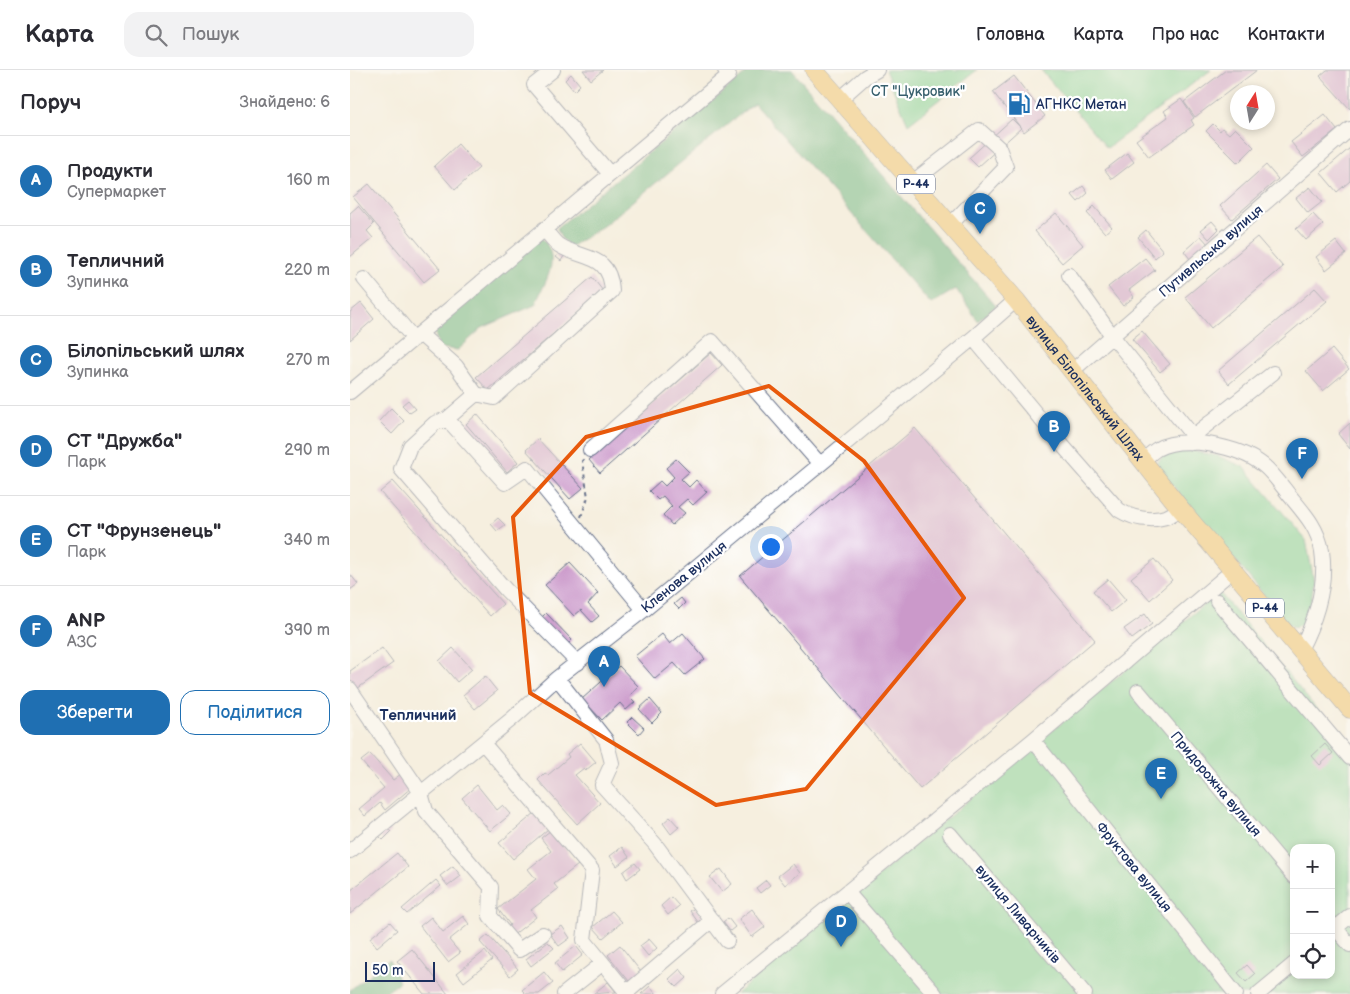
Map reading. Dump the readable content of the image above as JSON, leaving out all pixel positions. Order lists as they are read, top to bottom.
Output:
{
  "streets": {
    "main road": ["Р-44", "вулиця Білопільський Шлях"],
    "street": [
      "Путивльська вулиця",
      "Кленова вулиця",
      "Придорожна вулиця",
      "Фруктова вулиця",
      "вулиця Ливарників"
    ]
  },
  "crossings": [
    ["Путивльська вулиця", "вулиця Білопільський Шлях"],
    ["вулиця Білопільський Шлях", "Кленова вулиця"]
  ],
  "districts": ["Тепличний"],
  "parks": ["СТ \"Цукровик\""],
  "places": {
    "fuel station": ["АГНКС Метан"]
  },
  "scale_bar": "50 m",
  "north": "top",
  "page": {
    "header": "Карта",
    "search": "Пошук",
    "nav": [
      "Головна",
      "Карта",
      "Про нас",
      "Контакти"
    ],
    "heading": ["Поруч", "Знайдено: 6"],
    "list": [
      {
        "mark": "A",
        "name": "Продукти",
        "note": "Супермаркет",
        "value": "160 m"
      },
      {
        "mark": "B",
        "name": "Тепличний",
        "note": "Зупинка",
        "value": "220 m"
      },
      {
        "mark": "C",
        "name": "Білопільський шлях",
        "note": "Зупинка",
        "value": "270 m"
      },
      {
        "mark": "D",
        "name": "СТ \"Дружба\"",
        "note": "Парк",
        "value": "290 m"
      },
      {
        "mark": "E",
        "name": "СТ \"Фрунзенець\"",
        "note": "Парк",
        "value": "340 m"
      },
      {
        "mark": "F",
        "name": "ANP",
        "note": "АЗС",
        "value": "390 m"
      }
    ],
    "pins": [
      "C",
      "B",
      "F",
      "A",
      "E",
      "D"
    ],
    "buttons": ["Зберегти", "Поділитися"],
    "map_buttons": ["+", "−"],
    "scale": "50 m"
  }
}
